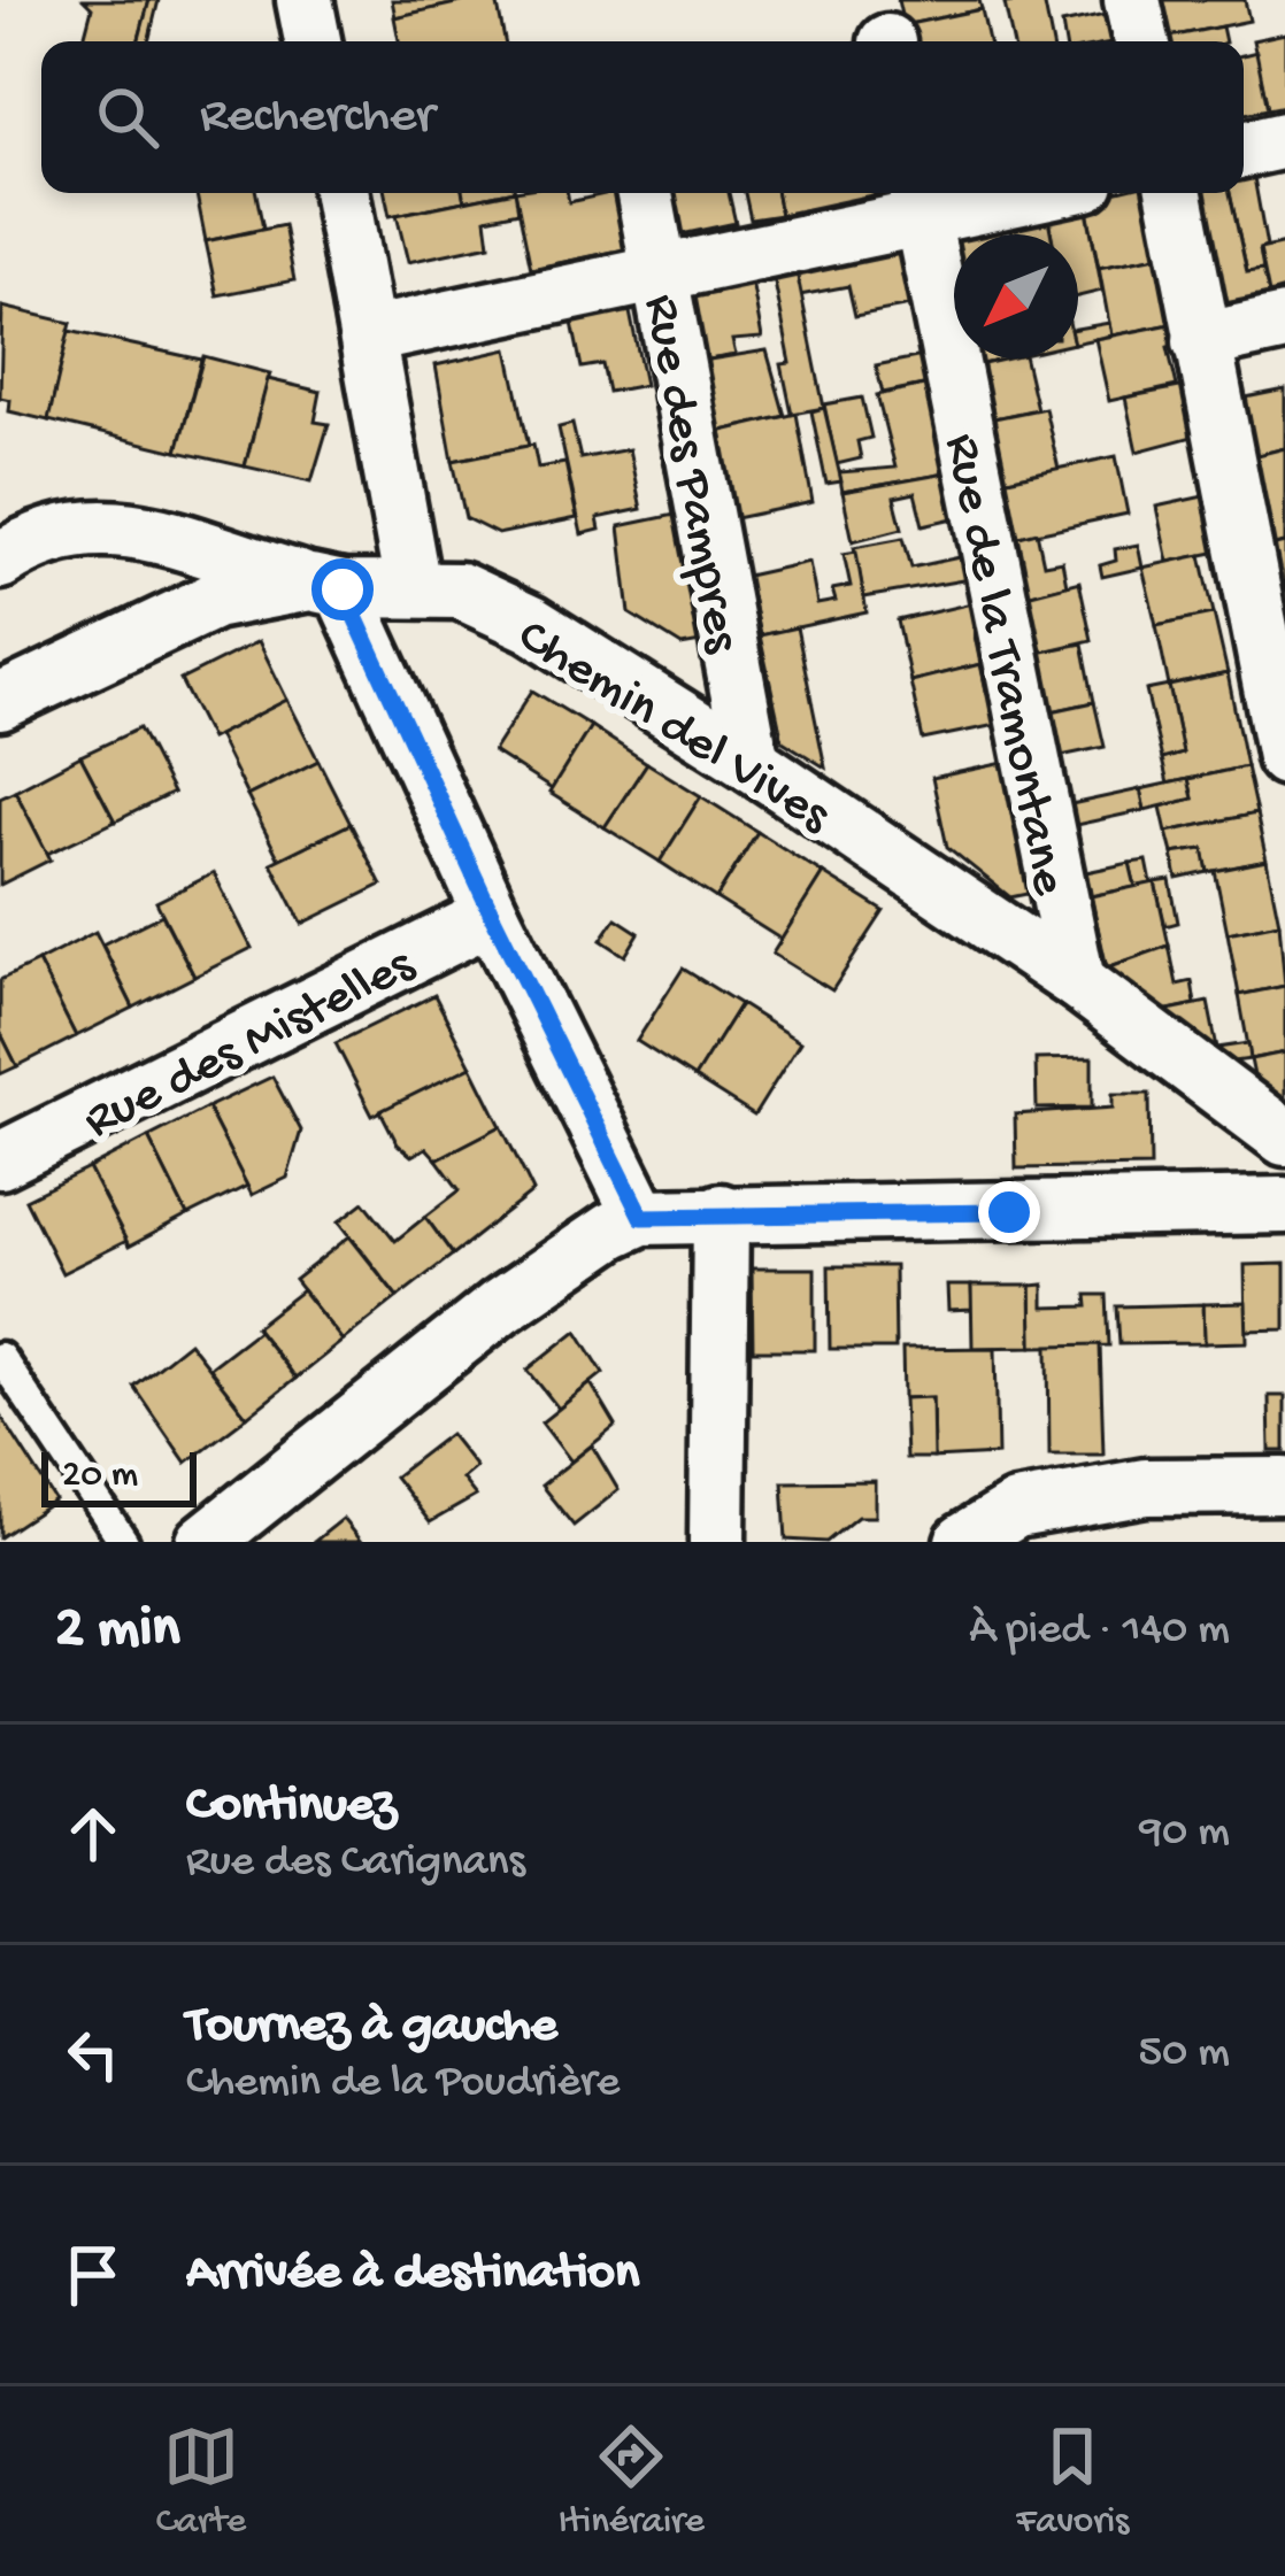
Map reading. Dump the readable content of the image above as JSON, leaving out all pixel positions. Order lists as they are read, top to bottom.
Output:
{
  "streets": {
    "street": [
      "Rue des Pampres",
      "Rue de la Tramontane",
      "Chemin del Vives",
      "Rue des Mistelles"
    ]
  },
  "crossings": [
    ["Rue des Pampres", "Chemin del Vives"],
    ["Rue de la Tramontane", "Chemin del Vives"]
  ],
  "scale_bar": "20 m",
  "north": "bottom left",
  "page": {
    "search": "Rechercher",
    "scale": "20 m",
    "heading": ["2 min", "À pied · 140 m"],
    "list": [
      ["Continuez", "Rue des Carignans", "90 m"],
      ["Tournez à gauche", "Chemin de la Poudrière", "50 m"],
      "Arrivée à destination"
    ],
    "nav": ["Carte", "Itinéraire", "Favoris"]
  }
}
